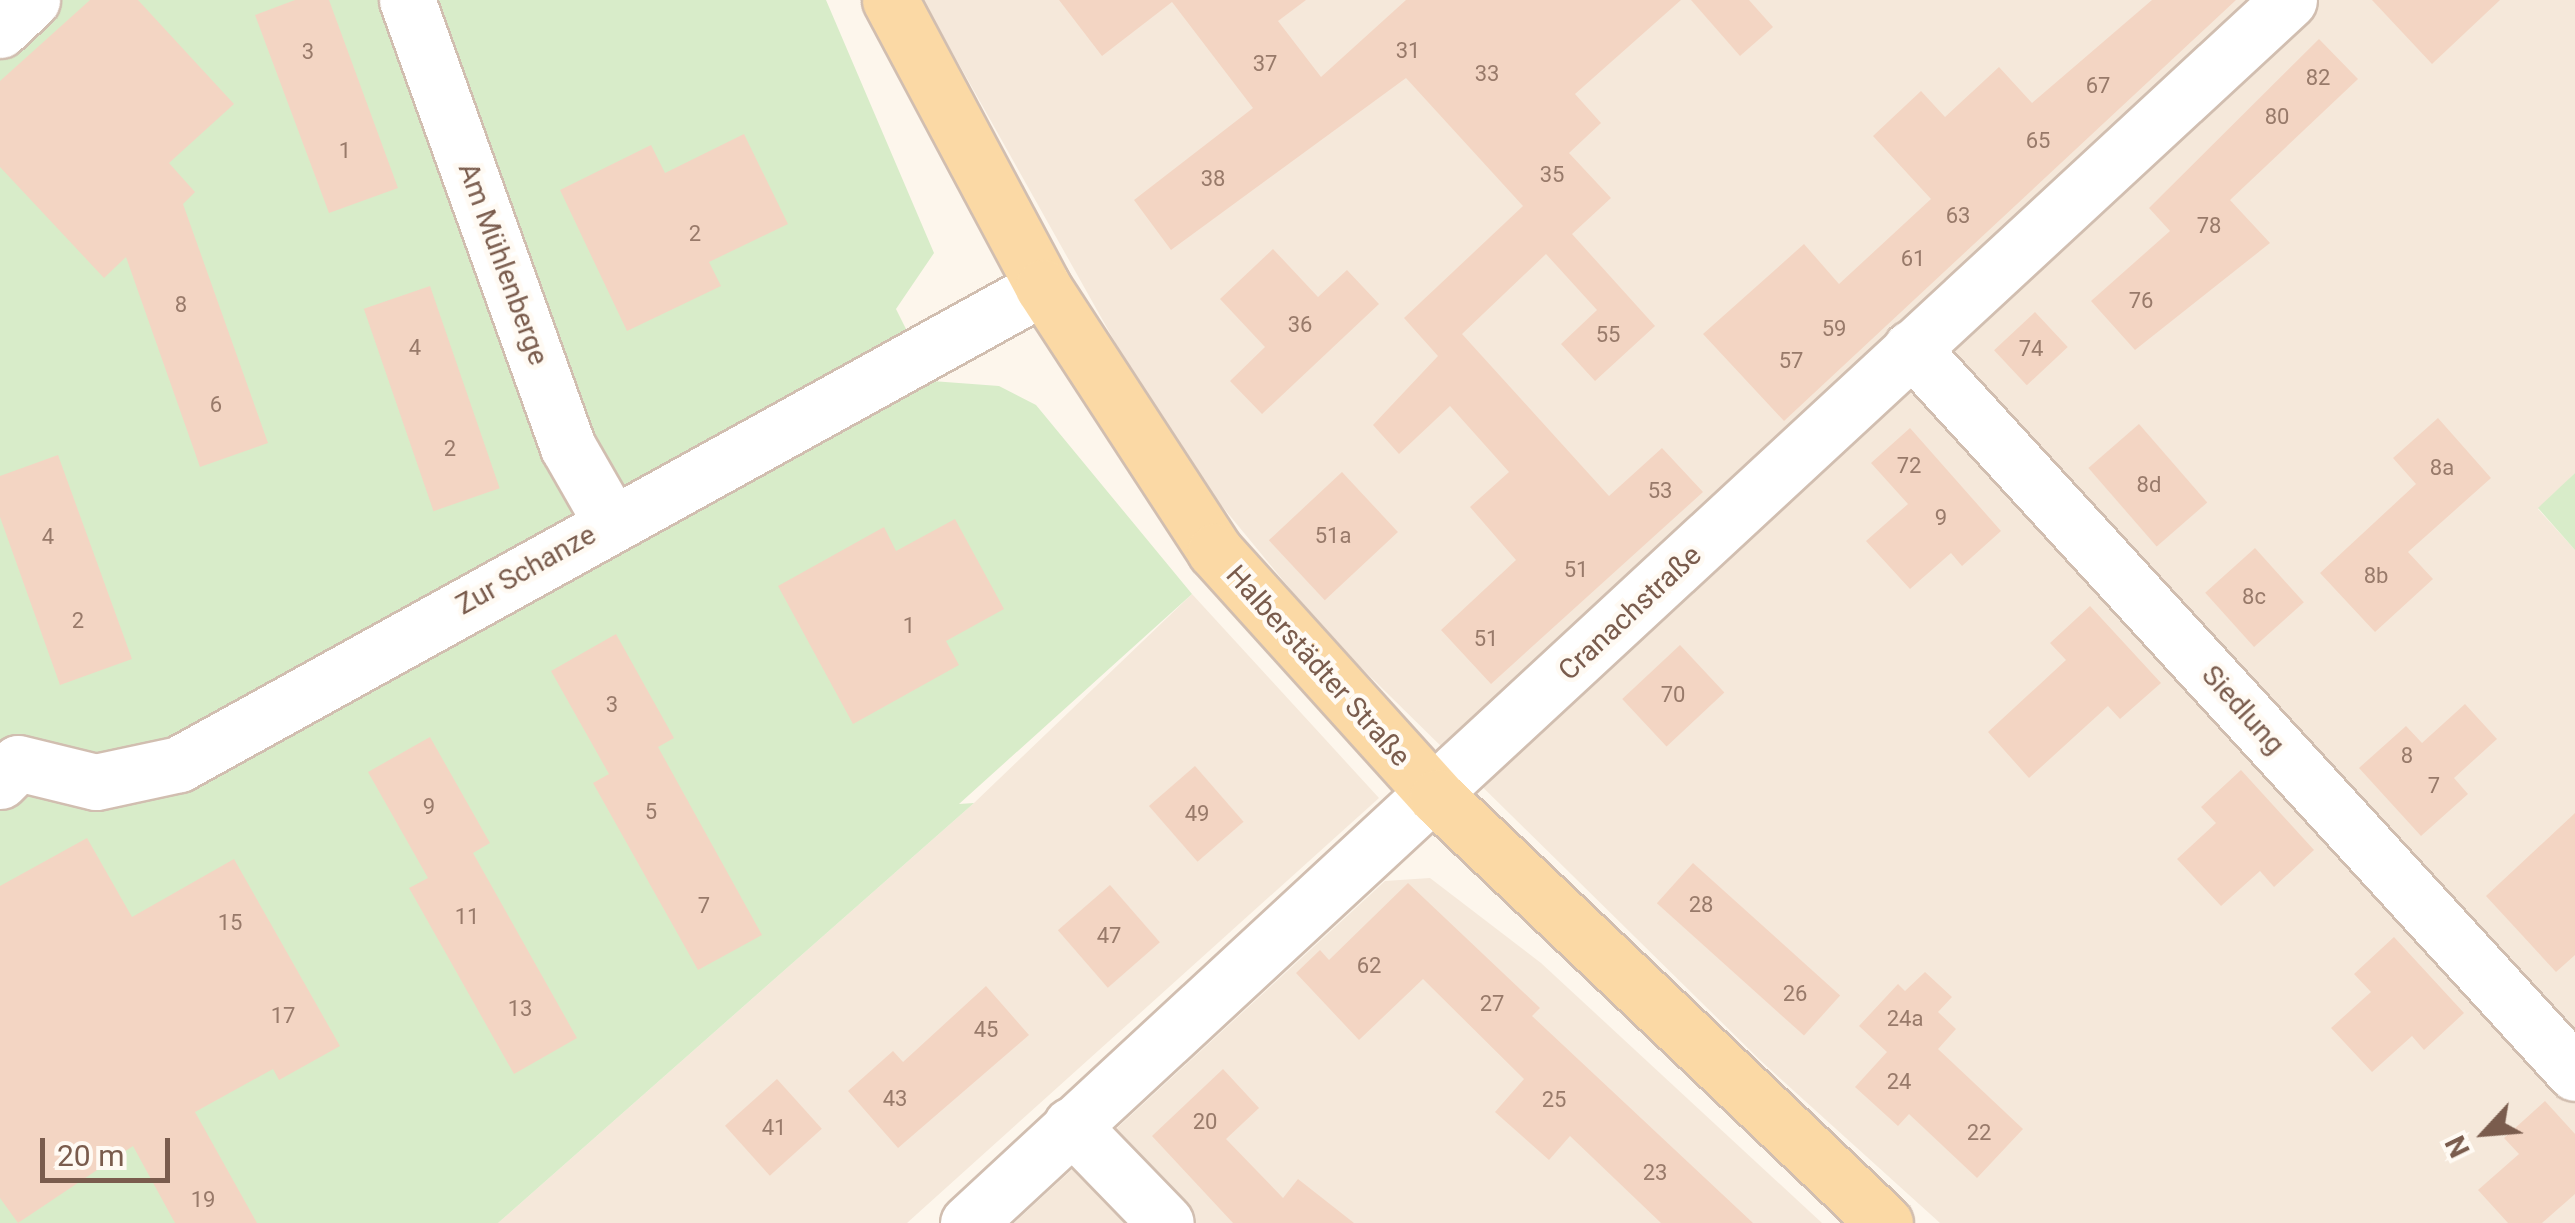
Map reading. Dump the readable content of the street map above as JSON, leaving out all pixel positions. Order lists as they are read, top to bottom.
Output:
{
  "streets": {
    "main road": ["Halberstädter Straße"],
    "street": [
      "Am Mühlenberge",
      "Zur Schanze",
      "Cranachstraße",
      "Siedlung"
    ]
  },
  "crossings": [
    ["Am Mühlenberge", "Zur Schanze"],
    ["Zur Schanze", "Halberstädter Straße"],
    ["Cranachstraße", "Halberstädter Straße"],
    ["Cranachstraße", "Siedlung"]
  ],
  "house_numbers": [
    "31",
    "3",
    "37",
    "33",
    "82",
    "67",
    "80",
    "65",
    "1",
    "35",
    "38",
    "63",
    "78",
    "2",
    "61",
    "76",
    "8",
    "36",
    "59",
    "55",
    "4",
    "74",
    "57",
    "6",
    "2",
    "72",
    "8a",
    "8d",
    "53",
    "9",
    "51a",
    "4",
    "51",
    "8b",
    "8c",
    "2",
    "1",
    "51",
    "70",
    "3",
    "8",
    "7",
    "9",
    "5",
    "49",
    "28",
    "7",
    "11",
    "15",
    "47",
    "62",
    "26",
    "27",
    "13",
    "17",
    "24a",
    "45",
    "24",
    "43",
    "25",
    "20",
    "41",
    "22",
    "23",
    "19"
  ],
  "scale_bar": "20 m",
  "north": "bottom left"
}
